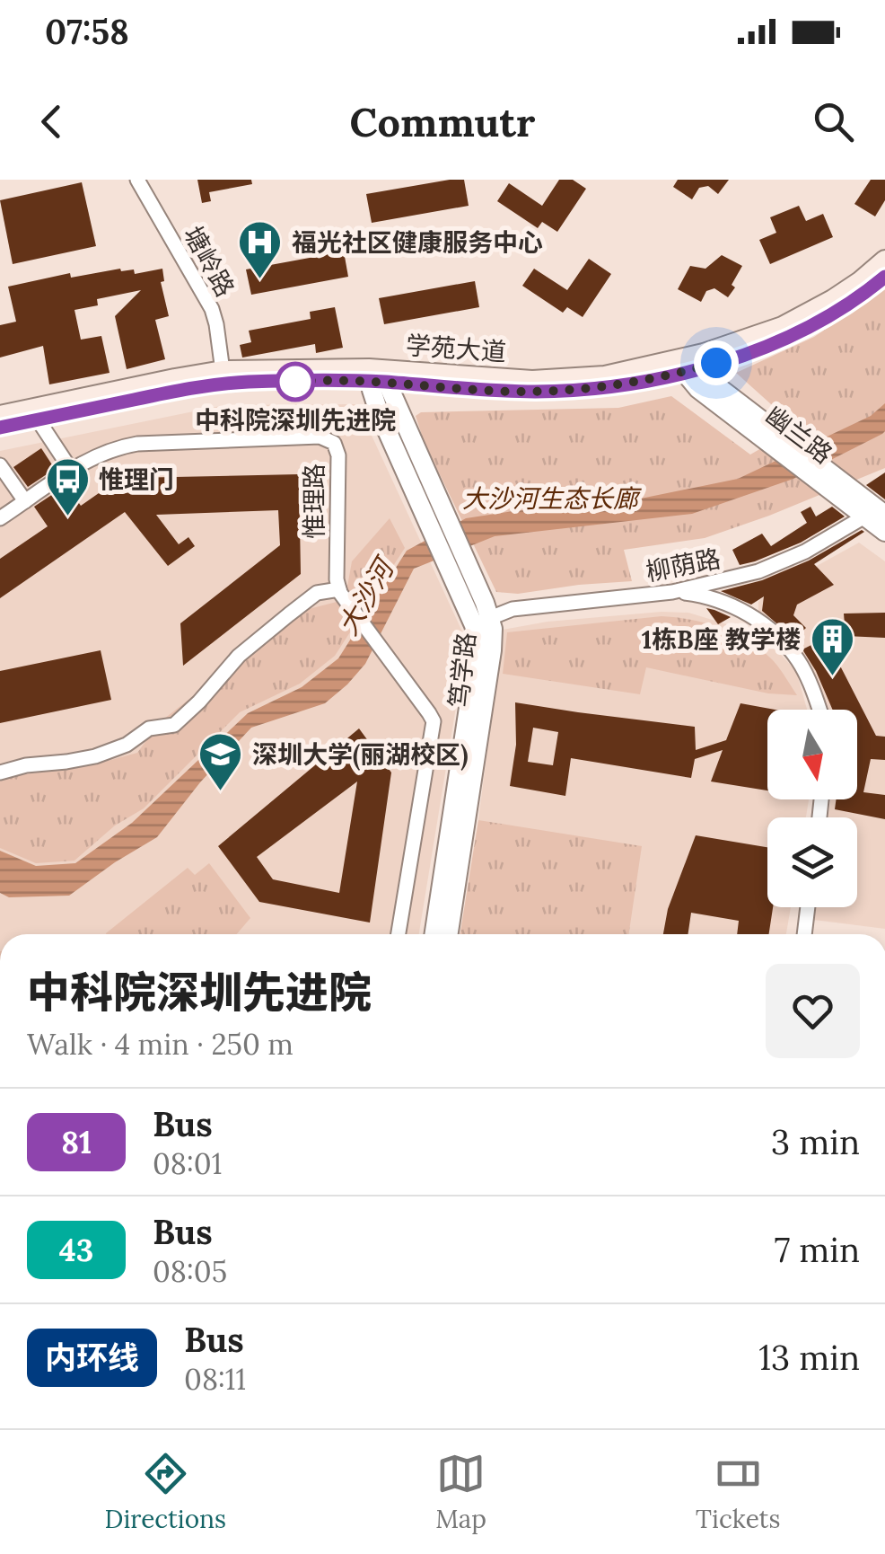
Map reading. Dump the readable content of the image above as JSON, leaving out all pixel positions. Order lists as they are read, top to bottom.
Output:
{
  "streets": {
    "main road": ["学苑大道"],
    "street": [
      "塘岭路",
      "幽兰路",
      "惟理路",
      "柳荫路",
      "笃学路"
    ]
  },
  "crossings": [
    ["塘岭路", "学苑大道"],
    ["学苑大道", "幽兰路"],
    ["学苑大道", "笃学路"],
    ["幽兰路", "柳荫路"],
    ["柳荫路", "笃学路"]
  ],
  "water": ["大沙河"],
  "parks": ["大沙河生态长廊"],
  "places": {
    "hospital": ["福光社区健康服务中心"],
    "other": ["中科院深圳先进院"],
    "bus stop": ["惟理门"],
    "building": ["1栋B座 教学楼"],
    "school or university": ["深圳大学(丽湖校区)"]
  },
  "lines": ["bus line 81"],
  "north": "bottom",
  "page": {
    "status": "07:58",
    "header": "Commutr",
    "heading": ["中科院深圳先进院", "Walk · 4 min · 250 m"],
    "list": [
      {
        "mark": "81",
        "name": "Bus",
        "note": "08:01",
        "value": "3 min"
      },
      {
        "mark": "43",
        "name": "Bus",
        "note": "08:05",
        "value": "7 min"
      },
      {
        "mark": "内环线",
        "name": "Bus",
        "note": "08:11",
        "value": "13 min"
      }
    ],
    "tabs": ["Directions", "Map", "Tickets"]
  }
}
